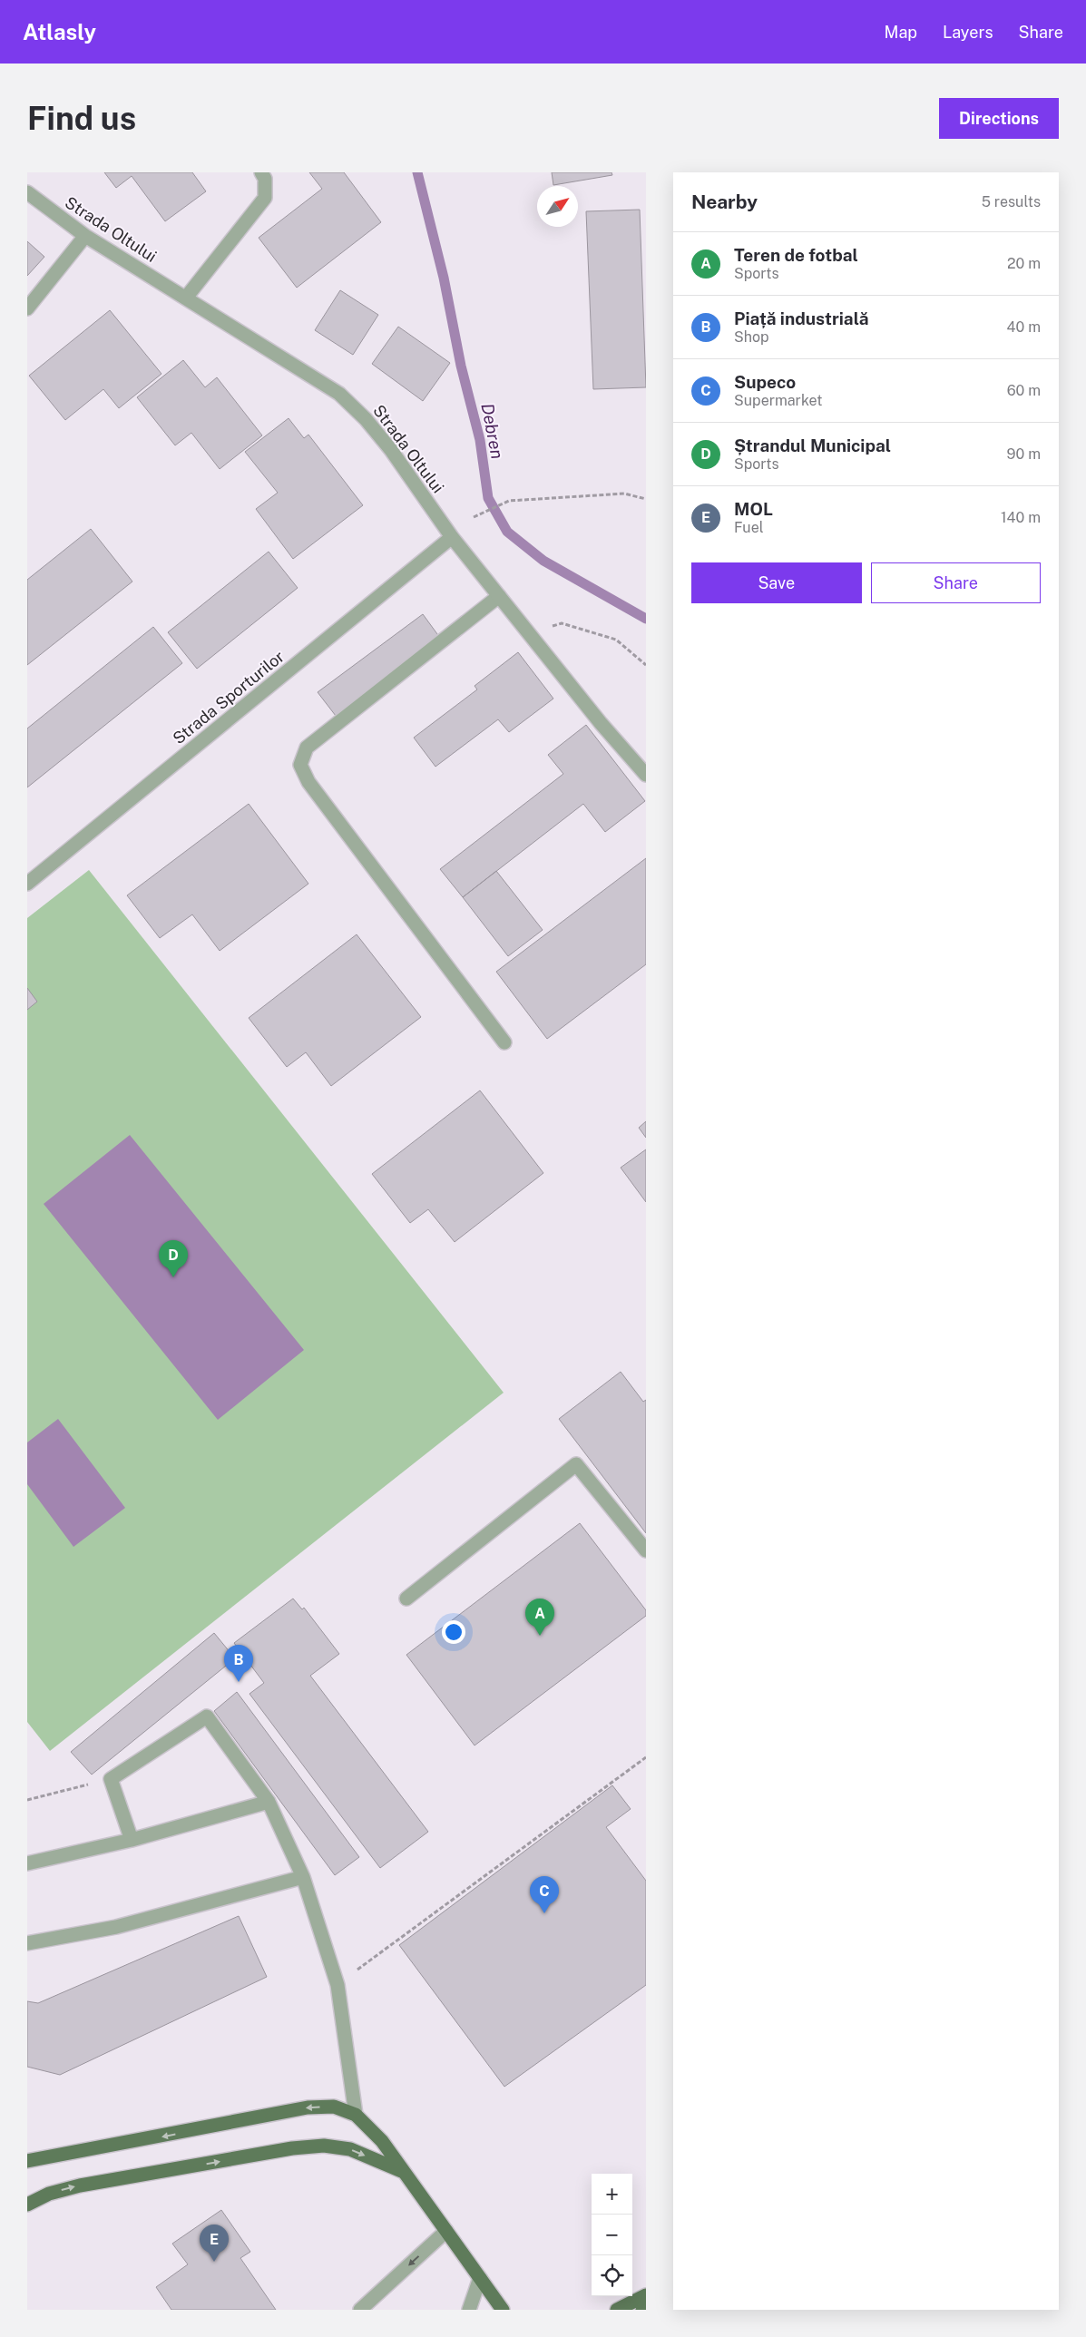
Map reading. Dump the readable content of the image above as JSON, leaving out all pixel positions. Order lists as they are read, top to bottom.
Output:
{
  "streets": {
    "street": ["Strada Oltului", "Strada Sporturilor"]
  },
  "crossings": [
    ["Strada Oltului", "Strada Sporturilor"]
  ],
  "water": ["Debren"],
  "north": "top right",
  "page": {
    "header": "Atlasly",
    "nav": ["Map", "Layers", "Share"],
    "buttons": [
      "Directions",
      ["Save", "Share"]
    ],
    "title": "Find us",
    "heading": ["Nearby", "5 results"],
    "list": [
      {
        "mark": "A",
        "name": "Teren de fotbal",
        "note": "Sports",
        "value": "20 m"
      },
      {
        "mark": "B",
        "name": "Piață industrială",
        "note": "Shop",
        "value": "40 m"
      },
      {
        "mark": "C",
        "name": "Supeco",
        "note": "Supermarket",
        "value": "60 m"
      },
      {
        "mark": "D",
        "name": "Ștrandul Municipal",
        "note": "Sports",
        "value": "90 m"
      },
      {
        "mark": "E",
        "name": "MOL",
        "note": "Fuel",
        "value": "140 m"
      }
    ],
    "pins": [
      "D",
      "A",
      "B",
      "C",
      "E"
    ],
    "map_buttons": ["+", "−"]
  }
}
